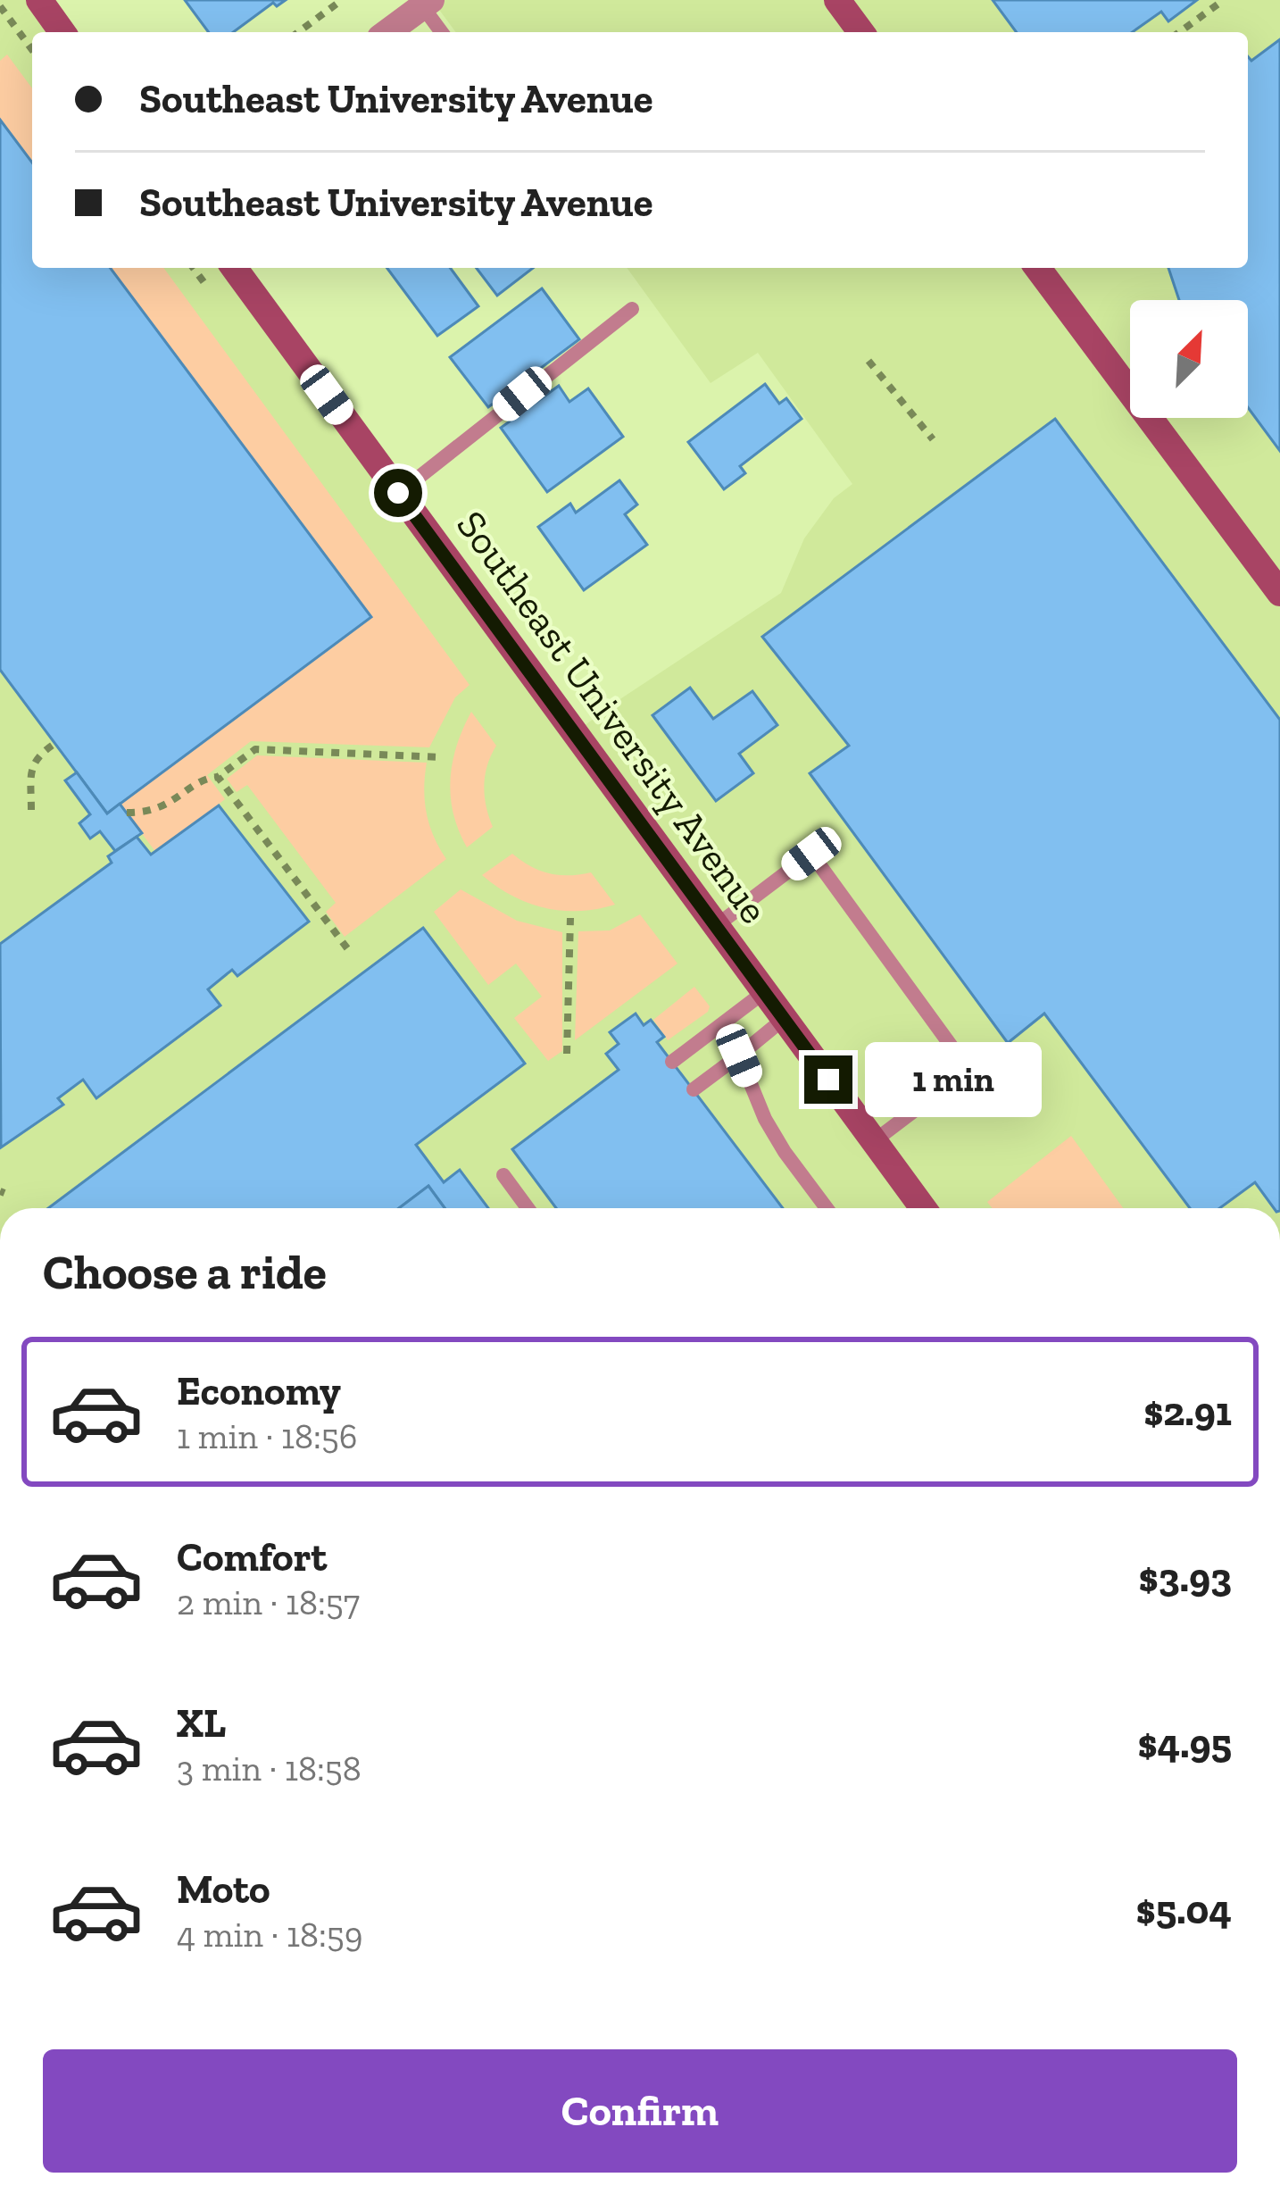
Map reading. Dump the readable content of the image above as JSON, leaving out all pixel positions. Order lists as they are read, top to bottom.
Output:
{
  "streets": {
    "main road": ["Southeast University Avenue"]
  },
  "north": "top right",
  "page": {
    "banner": ["Southeast University Avenue", "Southeast University Avenue"],
    "bubble": "1 min",
    "heading": "Choose a ride",
    "list": [
      {
        "name": "Economy",
        "note": "1 min · 18:56",
        "value": "$2.91"
      },
      {
        "name": "Comfort",
        "note": "2 min · 18:57",
        "value": "$3.93"
      },
      {
        "name": "XL",
        "note": "3 min · 18:58",
        "value": "$4.95"
      },
      {
        "name": "Moto",
        "note": "4 min · 18:59",
        "value": "$5.04"
      }
    ],
    "buttons": "Confirm"
  }
}
